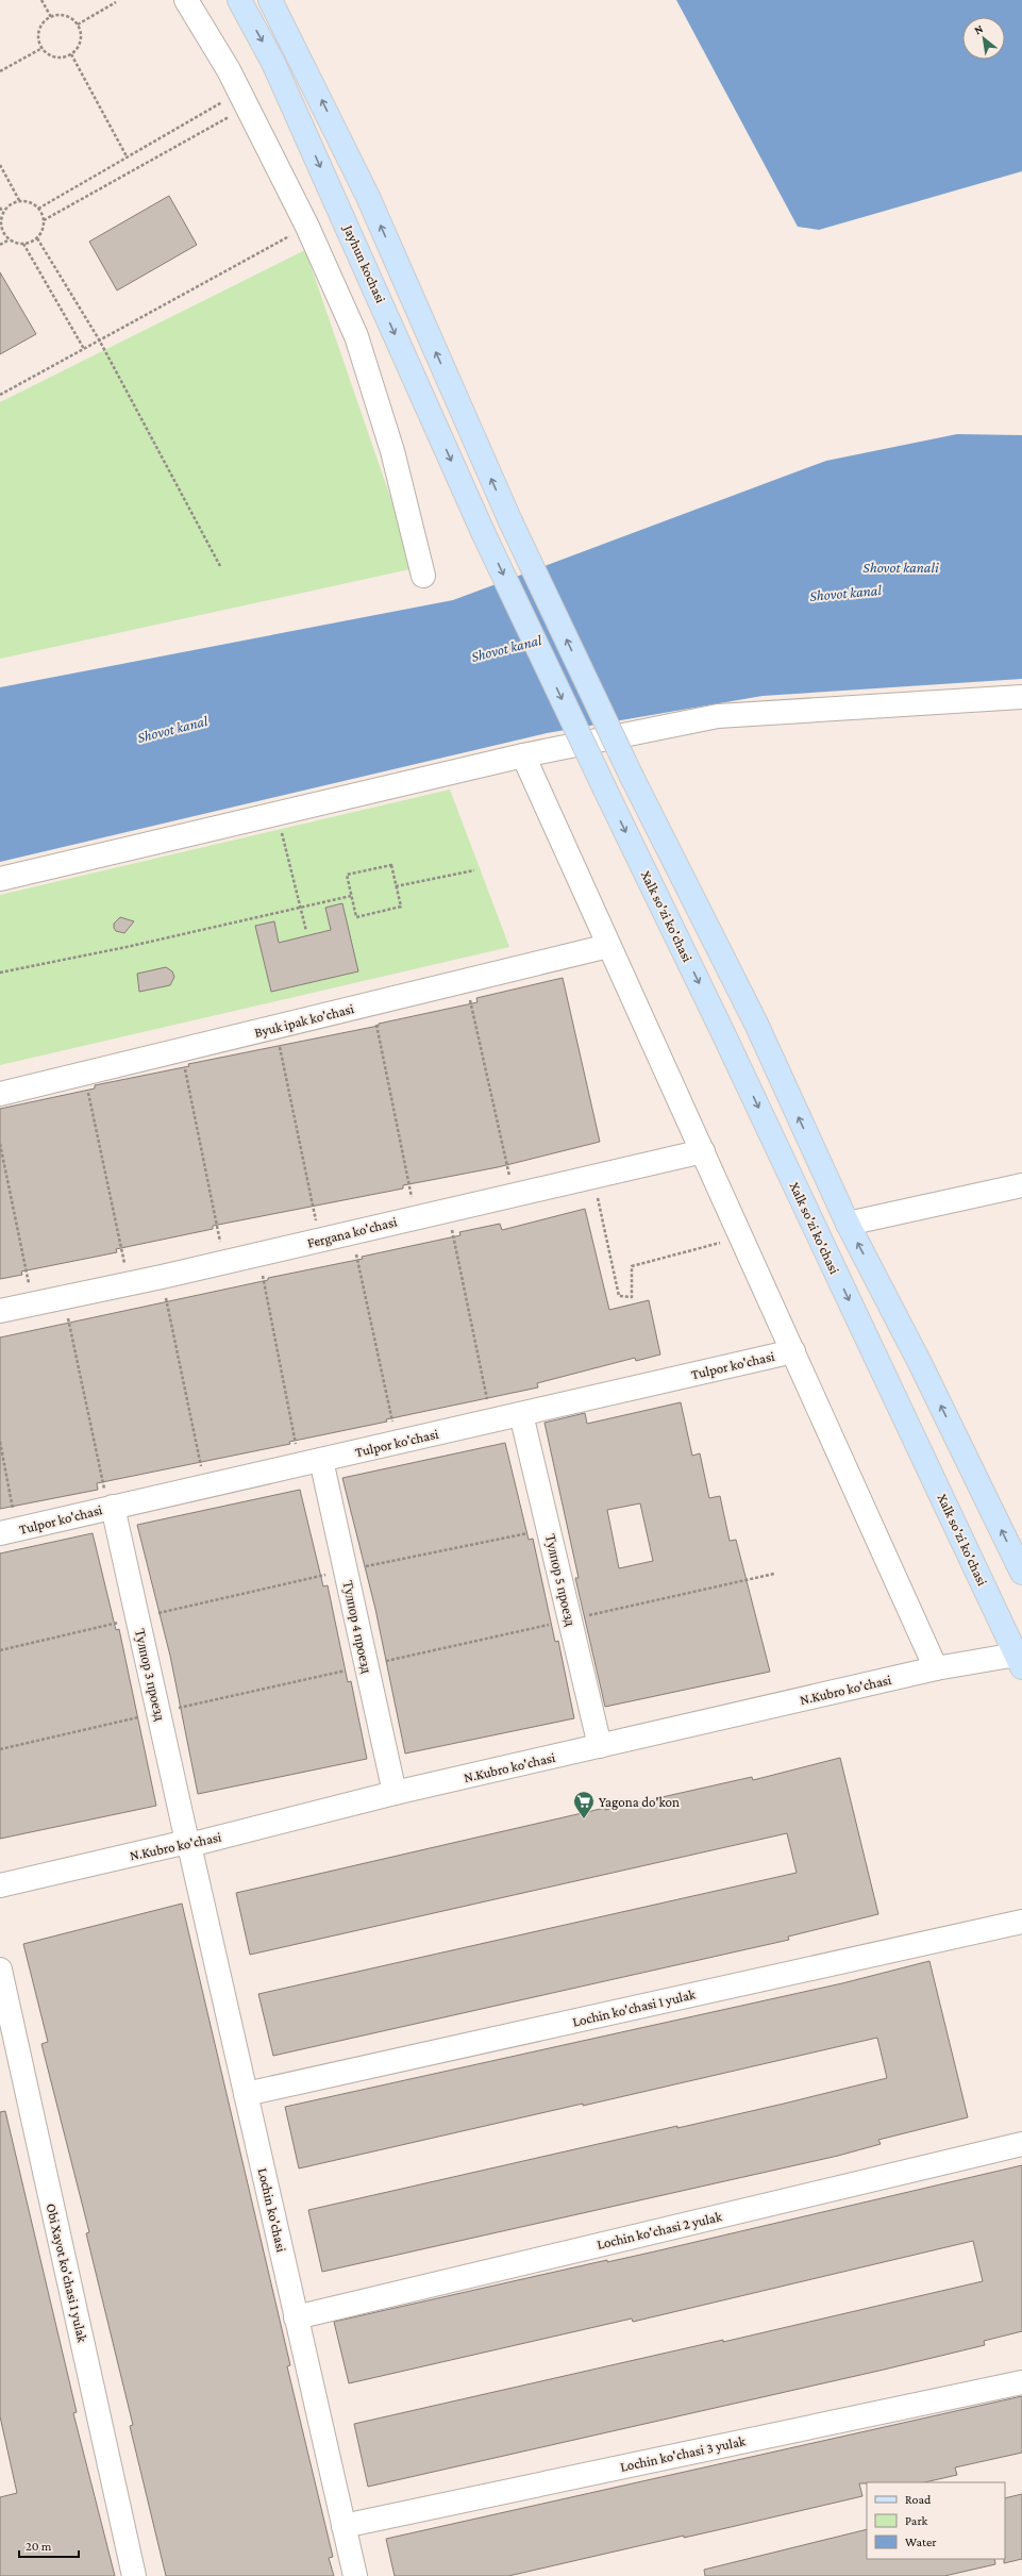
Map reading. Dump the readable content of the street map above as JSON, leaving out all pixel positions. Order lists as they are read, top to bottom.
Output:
{
  "streets": {
    "main road": ["Jayhun kochasi", "Xalk so'zi ko'chasi"],
    "street": [
      "Byuk ipak ko'chasi",
      "Fergana ko'chasi",
      "Tulpor ko'chasi",
      "Тулпор 5 проезд",
      "Тулпор 4 проезд",
      "Тулпор 3 проезд",
      "N.Kubro ko'chasi",
      "Lochin ko'chasi 1 yulak",
      "Lochin ko'chasi",
      "Lochin ko'chasi 2 yulak",
      "Obi Xayot ko'chasi 1 yulak",
      "Lochin ko'chasi 3 yulak"
    ]
  },
  "crossings": [
    ["Jayhun kochasi", "Xalk so'zi ko'chasi"],
    ["Xalk so'zi ko'chasi", "N.Kubro ko'chasi"],
    ["Tulpor ko'chasi", "Тулпор 5 проезд"],
    ["Tulpor ko'chasi", "Тулпор 4 проезд"],
    ["Tulpor ko'chasi", "Тулпор 3 проезд"],
    ["Тулпор 5 проезд", "N.Kubro ko'chasi"],
    ["Тулпор 4 проезд", "N.Kubro ko'chasi"],
    ["Тулпор 3 проезд", "N.Kubro ko'chasi"],
    ["Тулпор 3 проезд", "Lochin ko'chasi"],
    ["N.Kubro ko'chasi", "Lochin ko'chasi"],
    ["Lochin ko'chasi 1 yulak", "Lochin ko'chasi"],
    ["Lochin ko'chasi", "Lochin ko'chasi 2 yulak"],
    ["Lochin ko'chasi", "Lochin ko'chasi 3 yulak"]
  ],
  "water": ["Shovot kanali", "Shovot kanal"],
  "places": {
    "supermarket": ["Yagona do'kon"]
  },
  "legend": ["Road", "Park", "Water"],
  "scale_bar": "20 m",
  "north": "top left"
}
